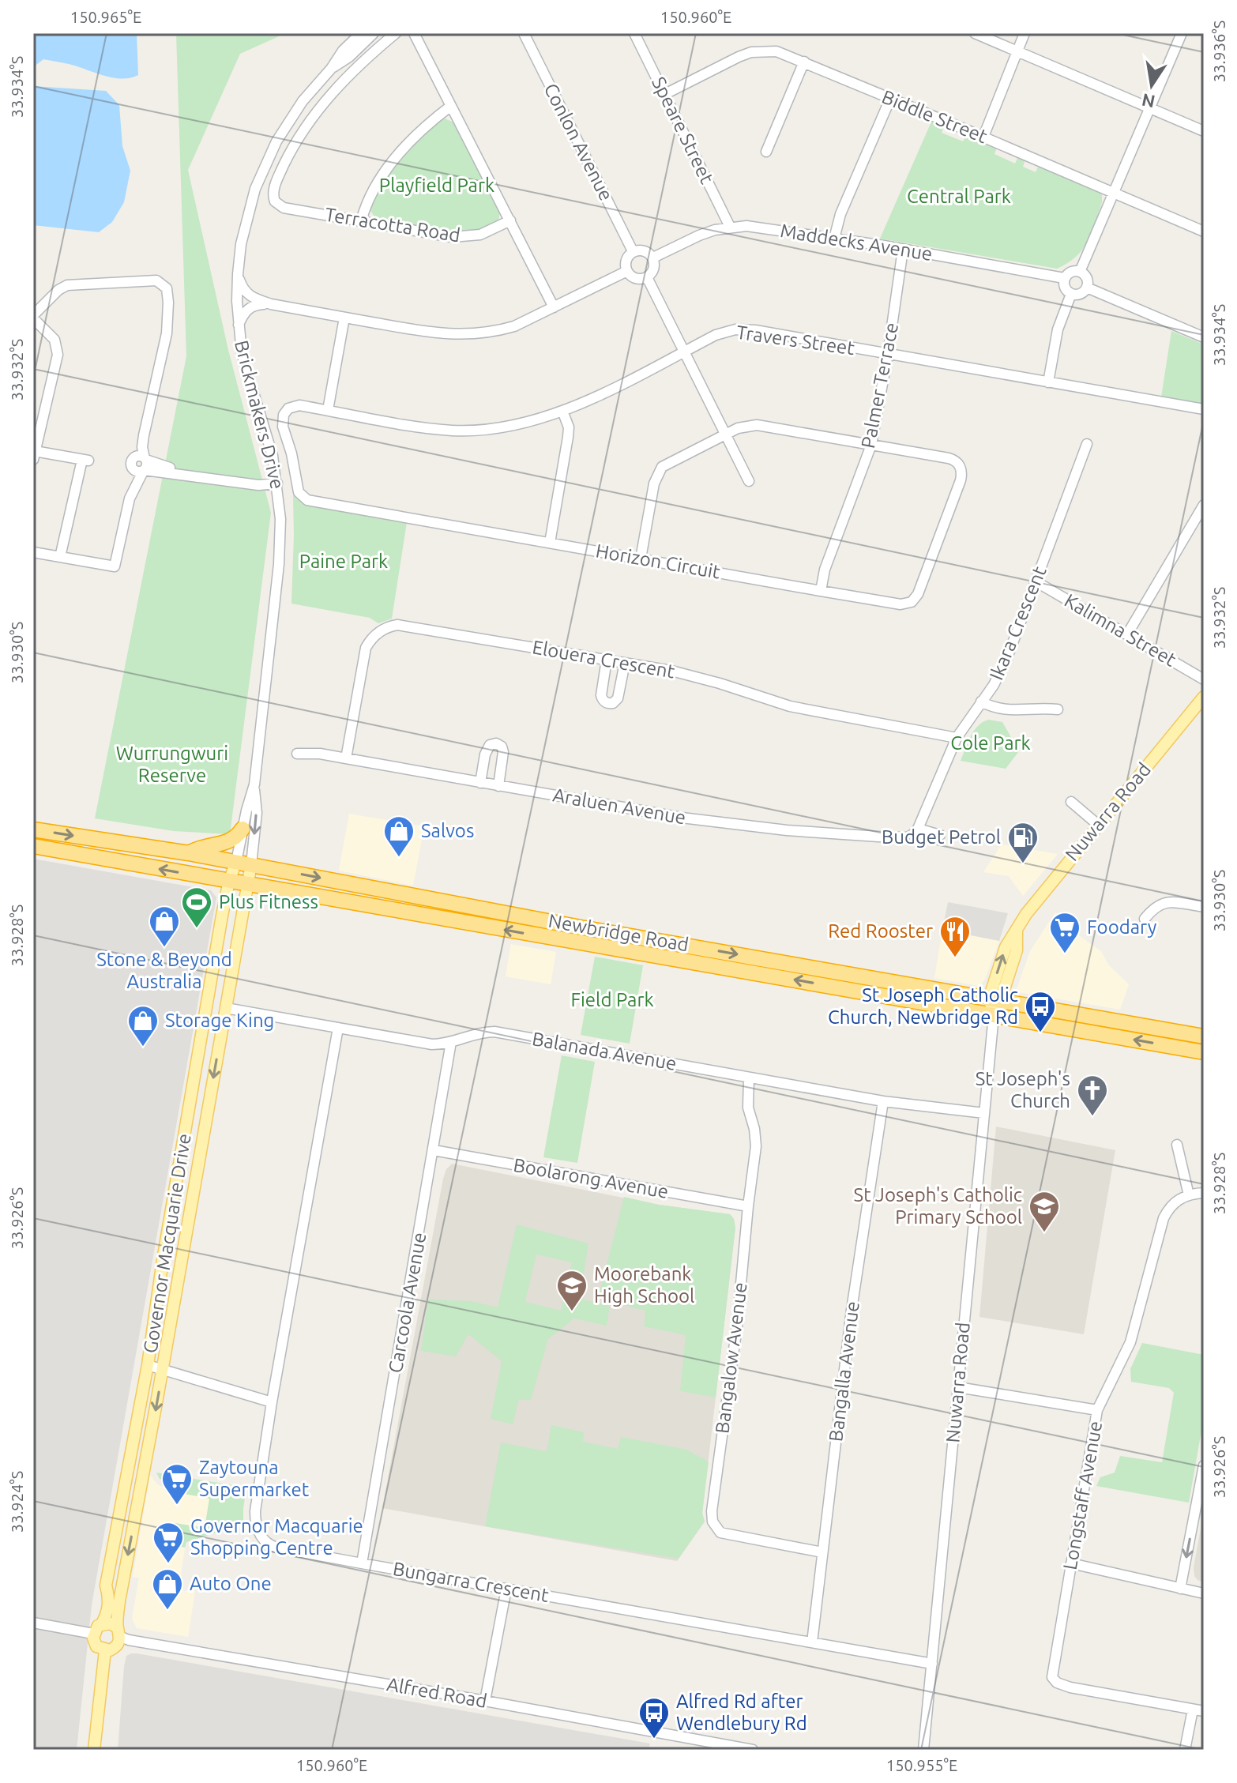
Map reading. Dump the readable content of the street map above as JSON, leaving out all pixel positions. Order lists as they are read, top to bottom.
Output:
{
  "streets": {
    "highway": ["Newbridge Road"],
    "main road": ["Brickmakers Drive", "Nuwarra Road", "Governor Macquarie Drive"],
    "street": [
      "Biddle Street",
      "Speare Street",
      "Conlon Avenue",
      "Terracotta Road",
      "Maddecks Avenue",
      "Travers Street",
      "Palmer Terrace",
      "Horizon Circuit",
      "Ikara Crescent",
      "Kalimna Street",
      "Elouera Crescent",
      "Araluen Avenue",
      "Balanada Avenue",
      "Boolarong Avenue",
      "Carcoola Avenue",
      "Bangalow Avenue",
      "Bangalla Avenue",
      "Longstaff Avenue",
      "Bungarra Crescent",
      "Alfred Road"
    ]
  },
  "crossings": [
    ["Biddle Street", "Speare Street"],
    ["Speare Street", "Maddecks Avenue"],
    ["Conlon Avenue", "Maddecks Avenue"],
    ["Maddecks Avenue", "Palmer Terrace"],
    ["Travers Street", "Palmer Terrace"],
    ["Travers Street", "Horizon Circuit"],
    ["Palmer Terrace", "Horizon Circuit"],
    ["Brickmakers Drive", "Newbridge Road"],
    ["Brickmakers Drive", "Governor Macquarie Drive"],
    ["Ikara Crescent", "Kalimna Street"],
    ["Ikara Crescent", "Elouera Crescent"],
    ["Ikara Crescent", "Araluen Avenue"],
    ["Elouera Crescent", "Araluen Avenue"],
    ["Nuwarra Road", "Newbridge Road"],
    ["Nuwarra Road", "Balanada Avenue"],
    ["Nuwarra Road", "Bungarra Crescent"],
    ["Newbridge Road", "Governor Macquarie Drive"],
    ["Balanada Avenue", "Governor Macquarie Drive"],
    ["Balanada Avenue", "Carcoola Avenue"],
    ["Balanada Avenue", "Bangalow Avenue"],
    ["Balanada Avenue", "Bangalla Avenue"],
    ["Balanada Avenue", "Bungarra Crescent"],
    ["Boolarong Avenue", "Carcoola Avenue"],
    ["Boolarong Avenue", "Bangalow Avenue"],
    ["Governor Macquarie Drive", "Alfred Road"],
    ["Carcoola Avenue", "Bungarra Crescent"],
    ["Bangalow Avenue", "Bangalla Avenue"],
    ["Bangalla Avenue", "Bungarra Crescent"]
  ],
  "parks": [
    "Playfield Park",
    "Central Park",
    "Paine Park",
    "Cole Park",
    "Wurrungwuri Reserve",
    "Field Park"
  ],
  "places": {
    "shop": [
      "Salvos",
      "Stone & Beyond Australia",
      "Storage King",
      "Auto One"
    ],
    "fuel station": ["Budget Petrol"],
    "sports": ["Plus Fitness"],
    "supermarket": ["Foodary", "Zaytouna Supermarket", "Governor Macquarie Shopping Centre"],
    "restaurant": ["Red Rooster"],
    "bus stop": ["St Joseph Catholic Church, Newbridge Rd", "Alfred Rd after Wendlebury Rd"],
    "church": ["St Joseph's Church"],
    "school or university": ["St Joseph's Catholic Primary School", "Moorebank High School"]
  },
  "north": "bottom",
  "coordinates": [
    "150.965°E",
    "150.960°E",
    "33.936°S",
    "33.934°S",
    "33.932°S",
    "33.930°S",
    "33.928°S",
    "33.926°S",
    "33.924°S",
    "150.955°E"
  ]
}
